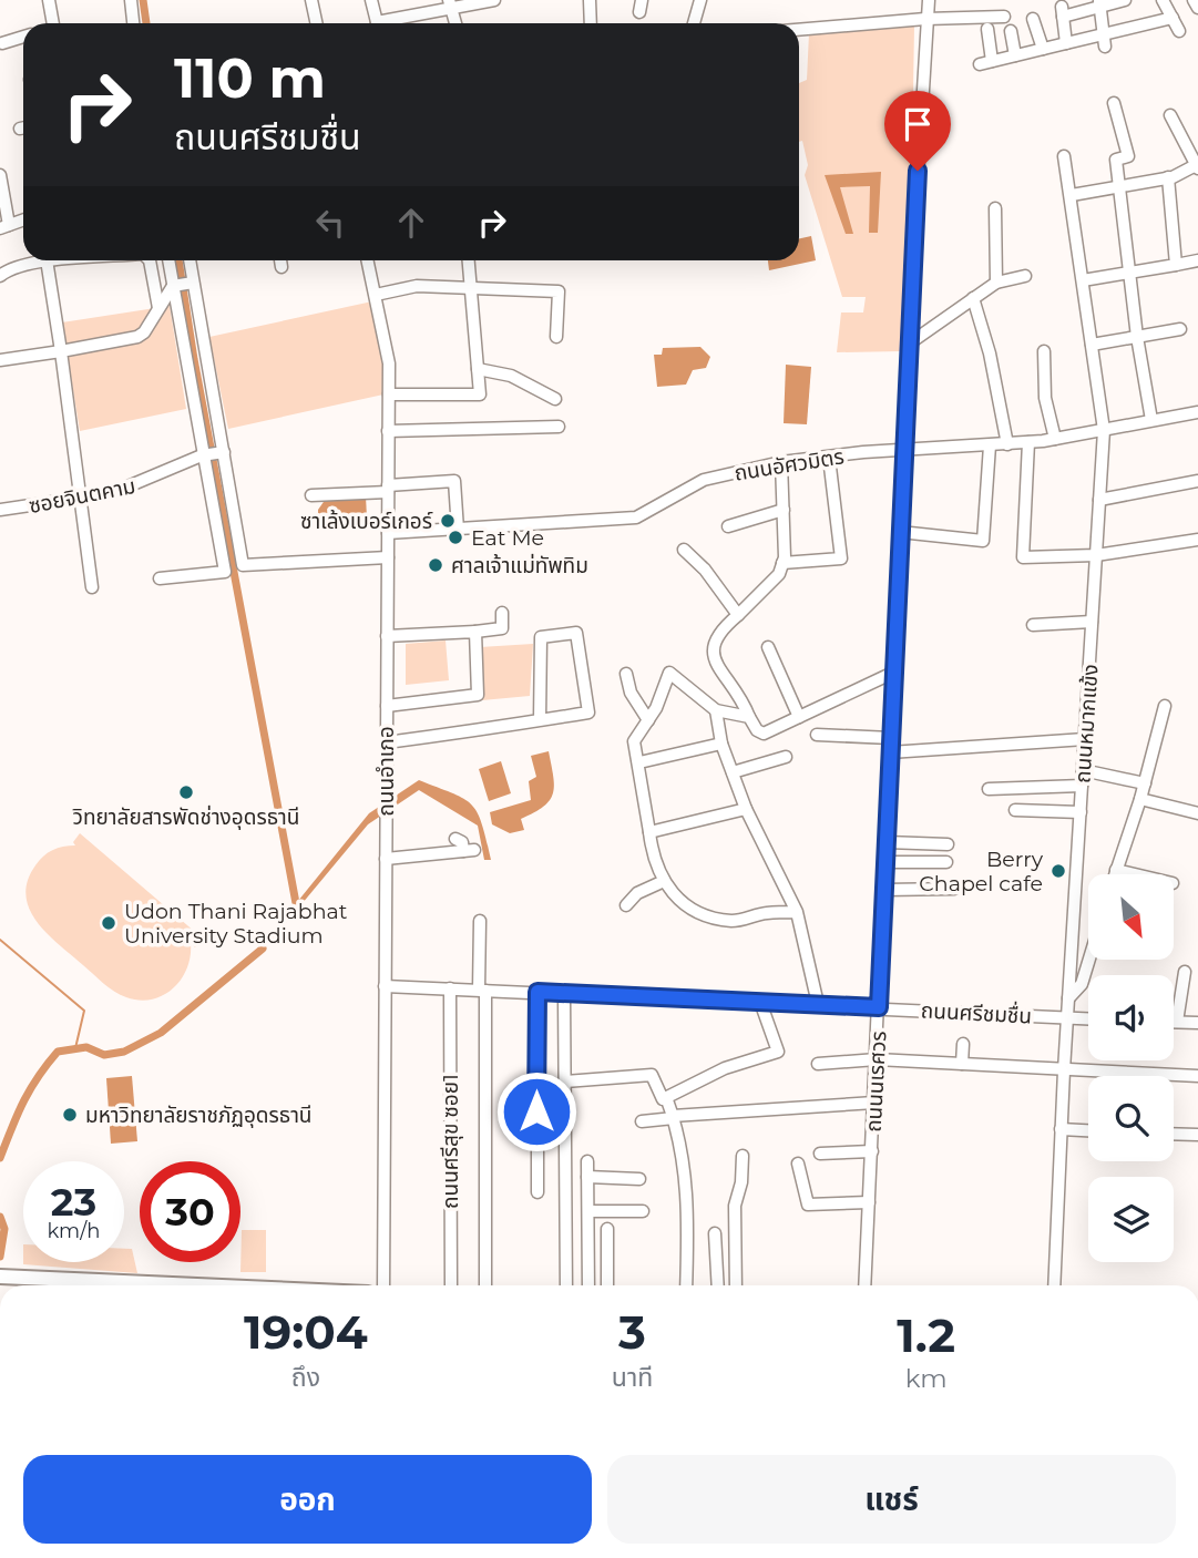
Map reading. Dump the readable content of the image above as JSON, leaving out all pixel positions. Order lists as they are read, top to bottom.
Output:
{
  "streets": {
    "street": [
      "ถนนอัศวมิตร",
      "ซอยจินตคาม",
      "ถนนหมากแข้ง",
      "ถนนอำเภอ",
      "ถนนศรีชมชื่น",
      "ถนนนเรศวร",
      "ถนนศรีสุข ซอย1"
    ]
  },
  "crossings": [
    ["ถนนอัศวมิตร", "ถนนหมากแข้ง"],
    ["ถนนอัศวมิตร", "ถนนอำเภอ"],
    ["ถนนอัศวมิตร", "ถนนนเรศวร"],
    ["ถนนหมากแข้ง", "ถนนศรีชมชื่น"],
    ["ถนนอำเภอ", "ถนนศรีชมชื่น"],
    ["ถนนศรีชมชื่น", "ถนนนเรศวร"],
    ["ถนนศรีชมชื่น", "ถนนศรีสุข ซอย1"]
  ],
  "places": [
    "ซาเล้งเบอร์เกอร์",
    "Eat Me",
    "ศาลเจ้าแม่ทัพทิม",
    "วิทยาลัยสารพัดช่างอุดรธานี",
    "Berry Chapel cafe",
    "Udon Thani Rajabhat University Stadium",
    "มหาวิทยาลัยราชภัฏอุดรธานี"
  ],
  "north": "bottom right",
  "page": {
    "turn": ["110 m", "ถนนศรีชมชื่น"],
    "speed": "23 km/h",
    "limit": "30",
    "eta": [
      "19:04",
      "ถึง",
      "3",
      "นาที",
      "1.2",
      "km"
    ],
    "buttons": ["ออก", "แชร์"]
  }
}
